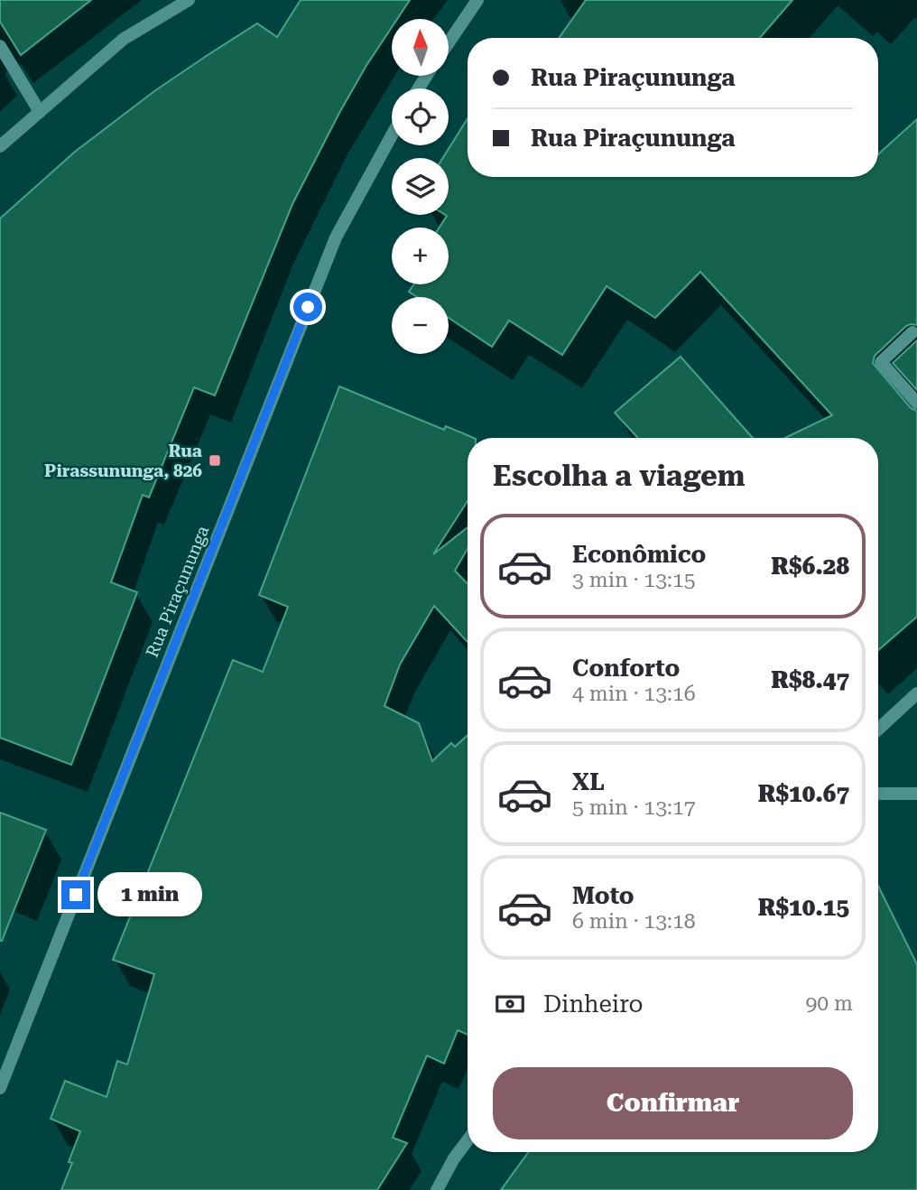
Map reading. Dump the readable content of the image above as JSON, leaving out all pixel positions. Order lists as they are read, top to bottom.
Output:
{
  "streets": {
    "street": ["Rua Piraçununga"]
  },
  "places": {
    "transit": ["Rua Pirassununga, 826"]
  },
  "north": "top",
  "page": {
    "map_buttons": ["+", "−"],
    "banner": ["Rua Piraçununga", "Rua Piraçununga"],
    "heading": "Escolha a viagem",
    "list": [
      {
        "name": "Econômico",
        "note": "3 min · 13:15",
        "value": "R$6.28"
      },
      {
        "name": "Conforto",
        "note": "4 min · 13:16",
        "value": "R$8.47"
      },
      {
        "name": "XL",
        "note": "5 min · 13:17",
        "value": "R$10.67"
      },
      {
        "name": "Moto",
        "note": "6 min · 13:18",
        "value": "R$10.15"
      }
    ],
    "bubble": "1 min",
    "pay": ["Dinheiro", "90 m"],
    "buttons": "Confirmar"
  }
}
